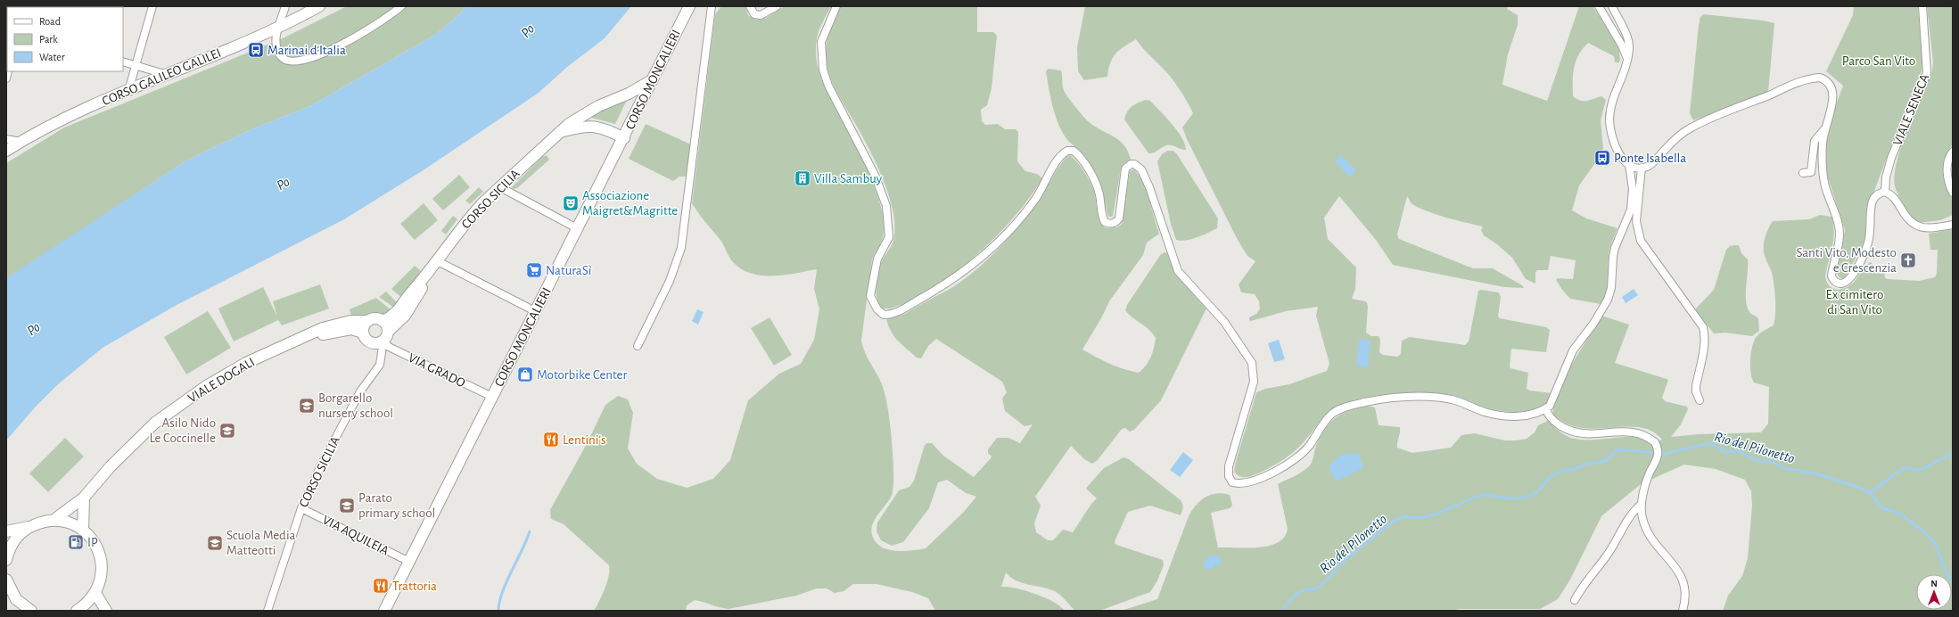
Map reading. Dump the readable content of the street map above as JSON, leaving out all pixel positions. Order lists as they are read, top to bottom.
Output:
{
  "streets": {
    "street": [
      "CORSO GALILEO GALILEI",
      "CORSO MONCALIERI",
      "VIALE SENECA",
      "CORSO SICILIA",
      "VIA GRADO",
      "VIALE DOGALI",
      "VIA AQUILEIA"
    ]
  },
  "crossings": [
    ["CORSO MONCALIERI", "CORSO SICILIA"],
    ["CORSO MONCALIERI", "VIA GRADO"],
    ["CORSO MONCALIERI", "VIA AQUILEIA"],
    ["CORSO SICILIA", "VIA GRADO"],
    ["CORSO SICILIA", "VIALE DOGALI"],
    ["CORSO SICILIA", "VIA AQUILEIA"],
    ["VIA GRADO", "VIALE DOGALI"]
  ],
  "water": ["Po", "Rio del Pilonetto"],
  "parks": ["Parco San Vito", "Ex cimitero di San Vito"],
  "places": {
    "bus stop": ["Marinai d'Italia", "Ponte Isabella"],
    "building": ["Villa Sambuy"],
    "theatre": ["Associazione Maigret&Magritte"],
    "church": ["Santi Vito, Modesto e Crescenzia"],
    "supermarket": ["NaturaSì"],
    "shop": ["Motorbike Center"],
    "school or university": [
      "Borgarello nursery school",
      "Asilo Nido Le Coccinelle",
      "Parato primary school",
      "Scuola Media Matteotti"
    ],
    "restaurant": ["Lentini's", "Trattoria"],
    "fuel station": ["IP"]
  },
  "legend": ["Road", "Park", "Water"],
  "north": "top"
}
